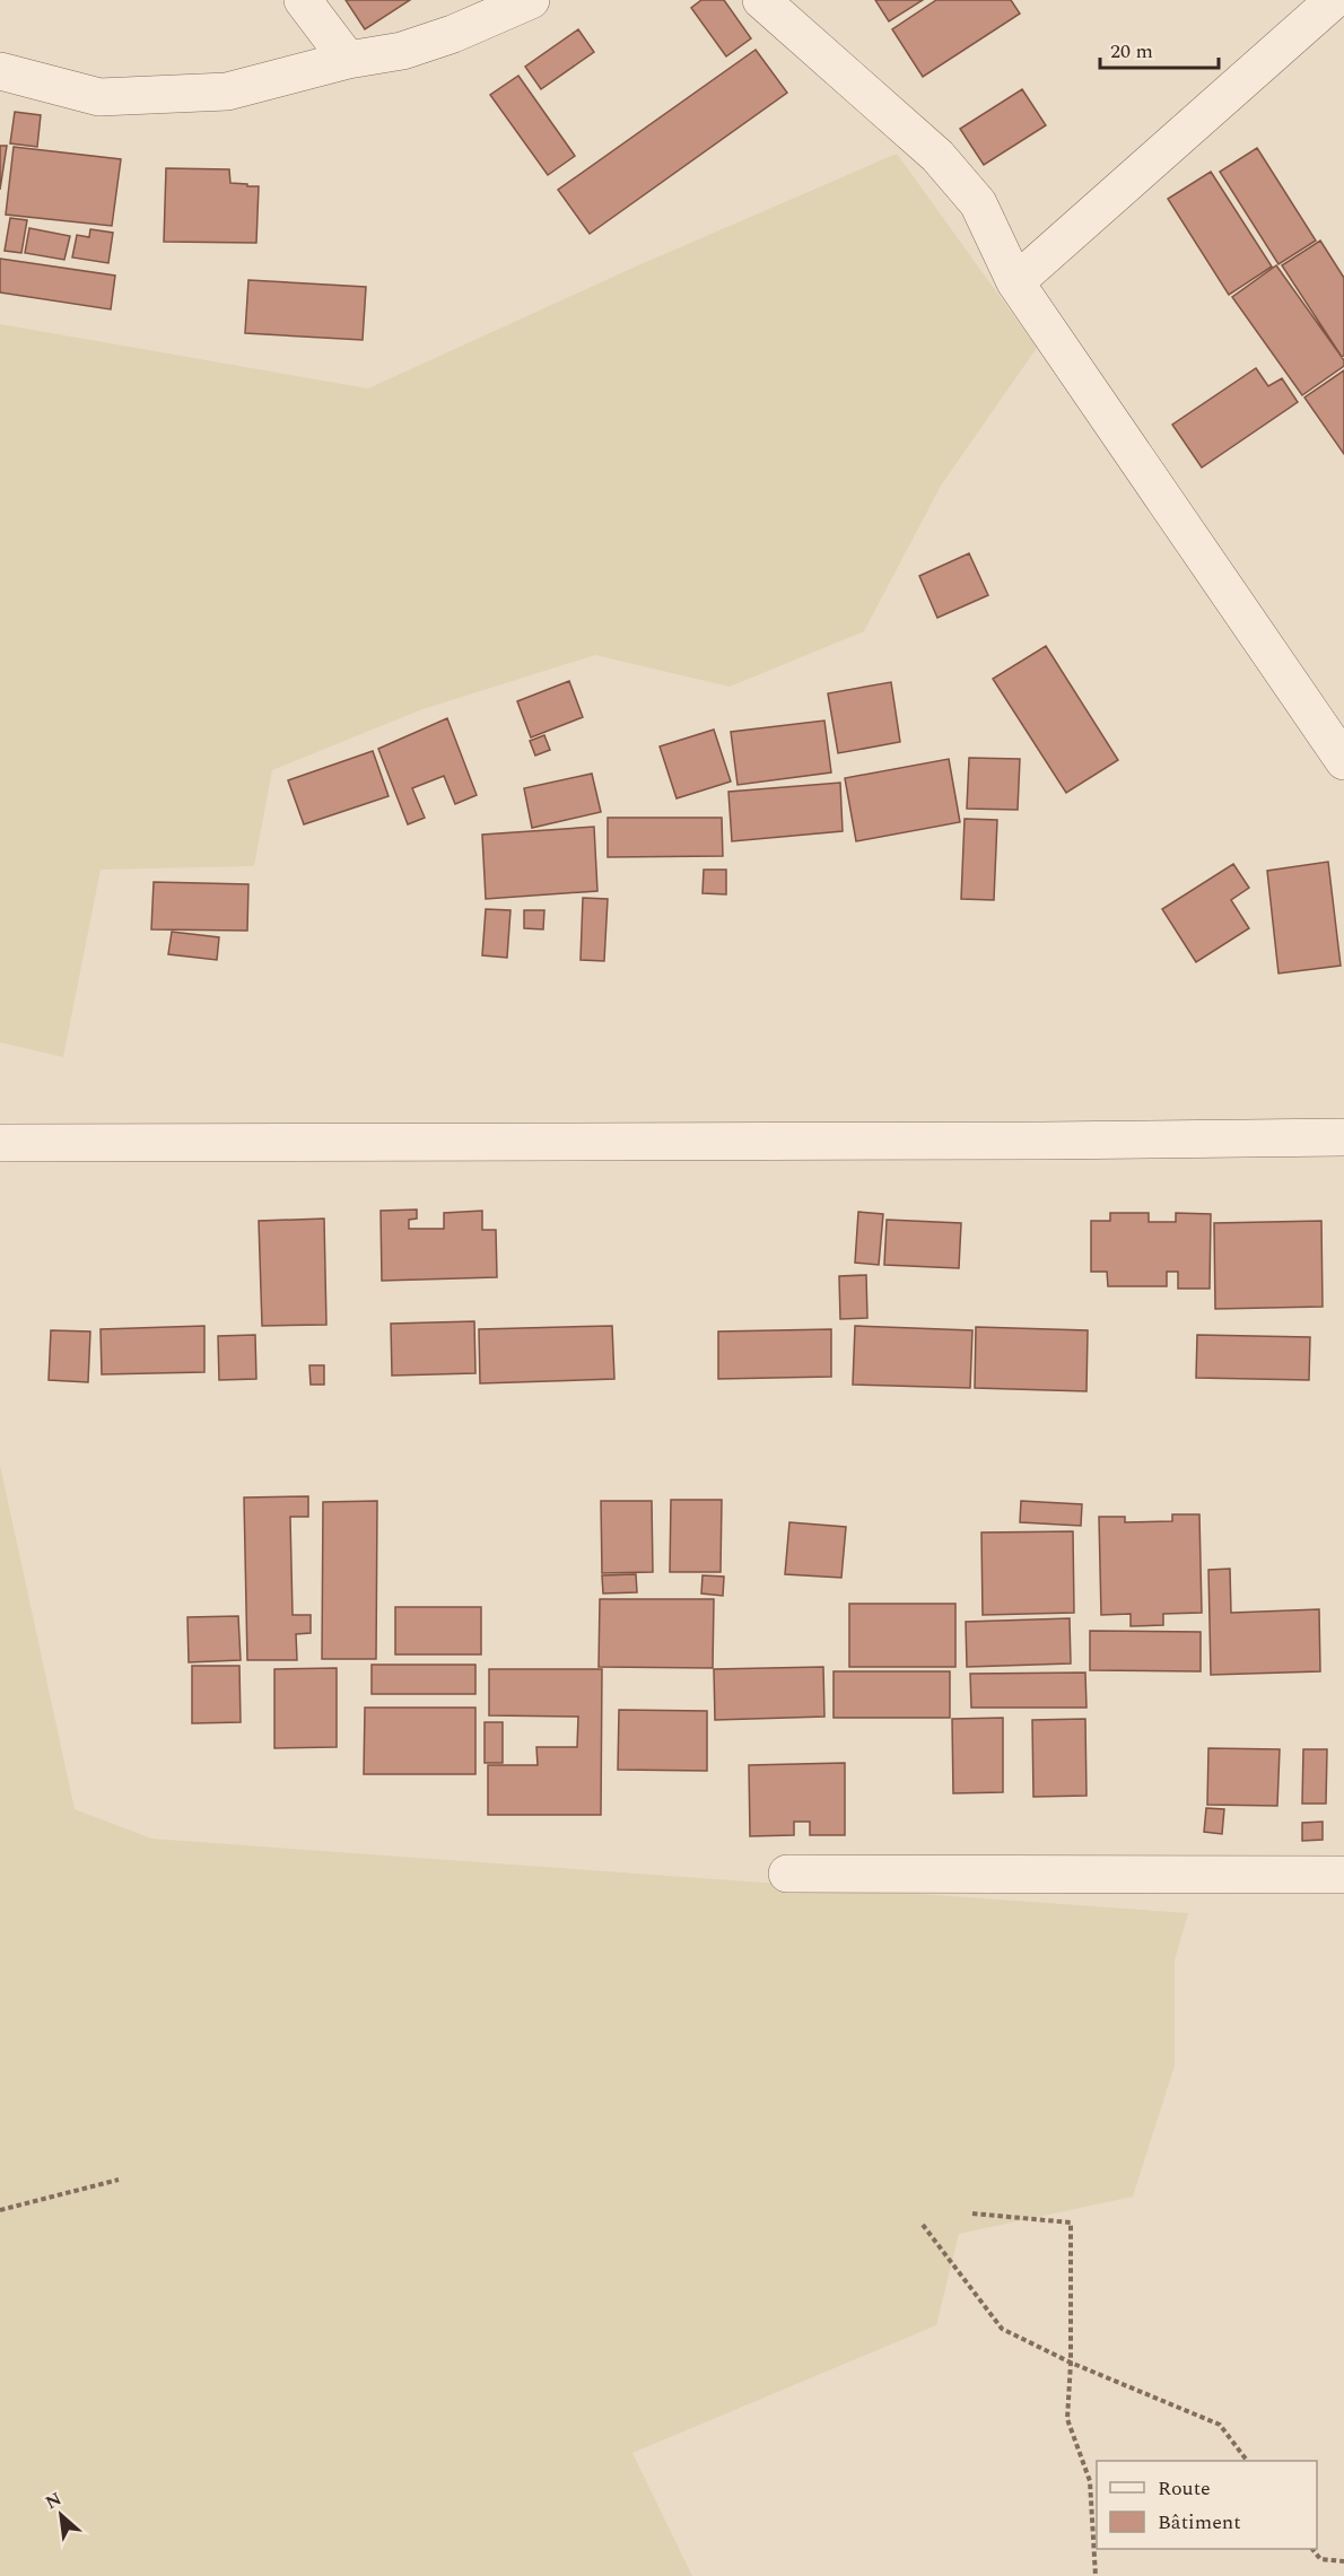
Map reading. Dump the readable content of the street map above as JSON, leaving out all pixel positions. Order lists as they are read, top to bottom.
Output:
{
  "legend": ["Route", "Bâtiment"],
  "scale_bar": "20 m",
  "north": "top left"
}
